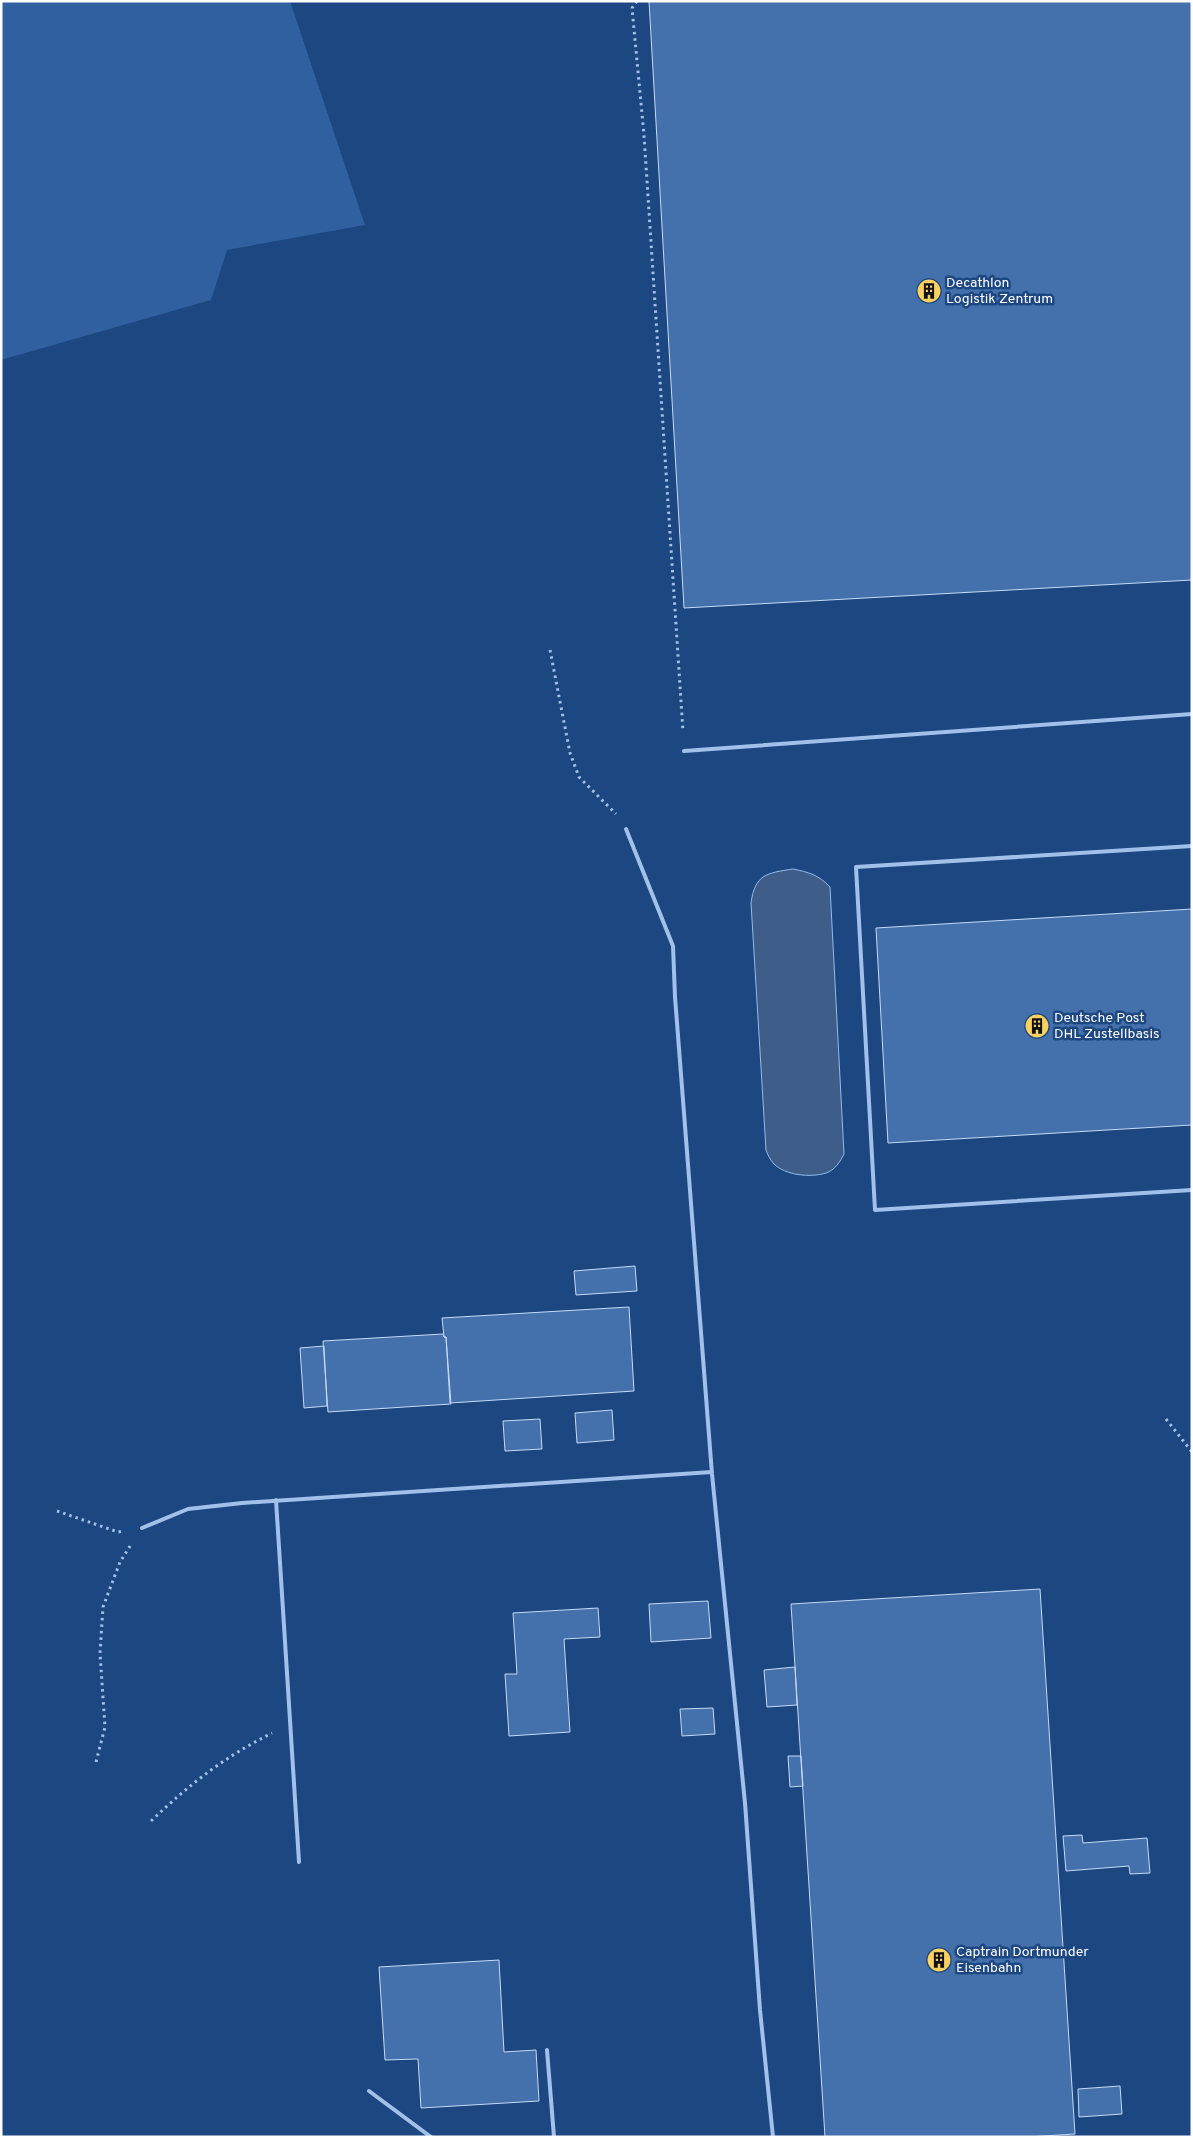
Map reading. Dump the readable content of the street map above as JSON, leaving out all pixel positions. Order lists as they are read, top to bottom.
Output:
{
  "places": {
    "building": ["Decathlon Logistik Zentrum", "Deutsche Post DHL Zustellbasis", "Captrain Dortmunder Eisenbahn"]
  }
}
